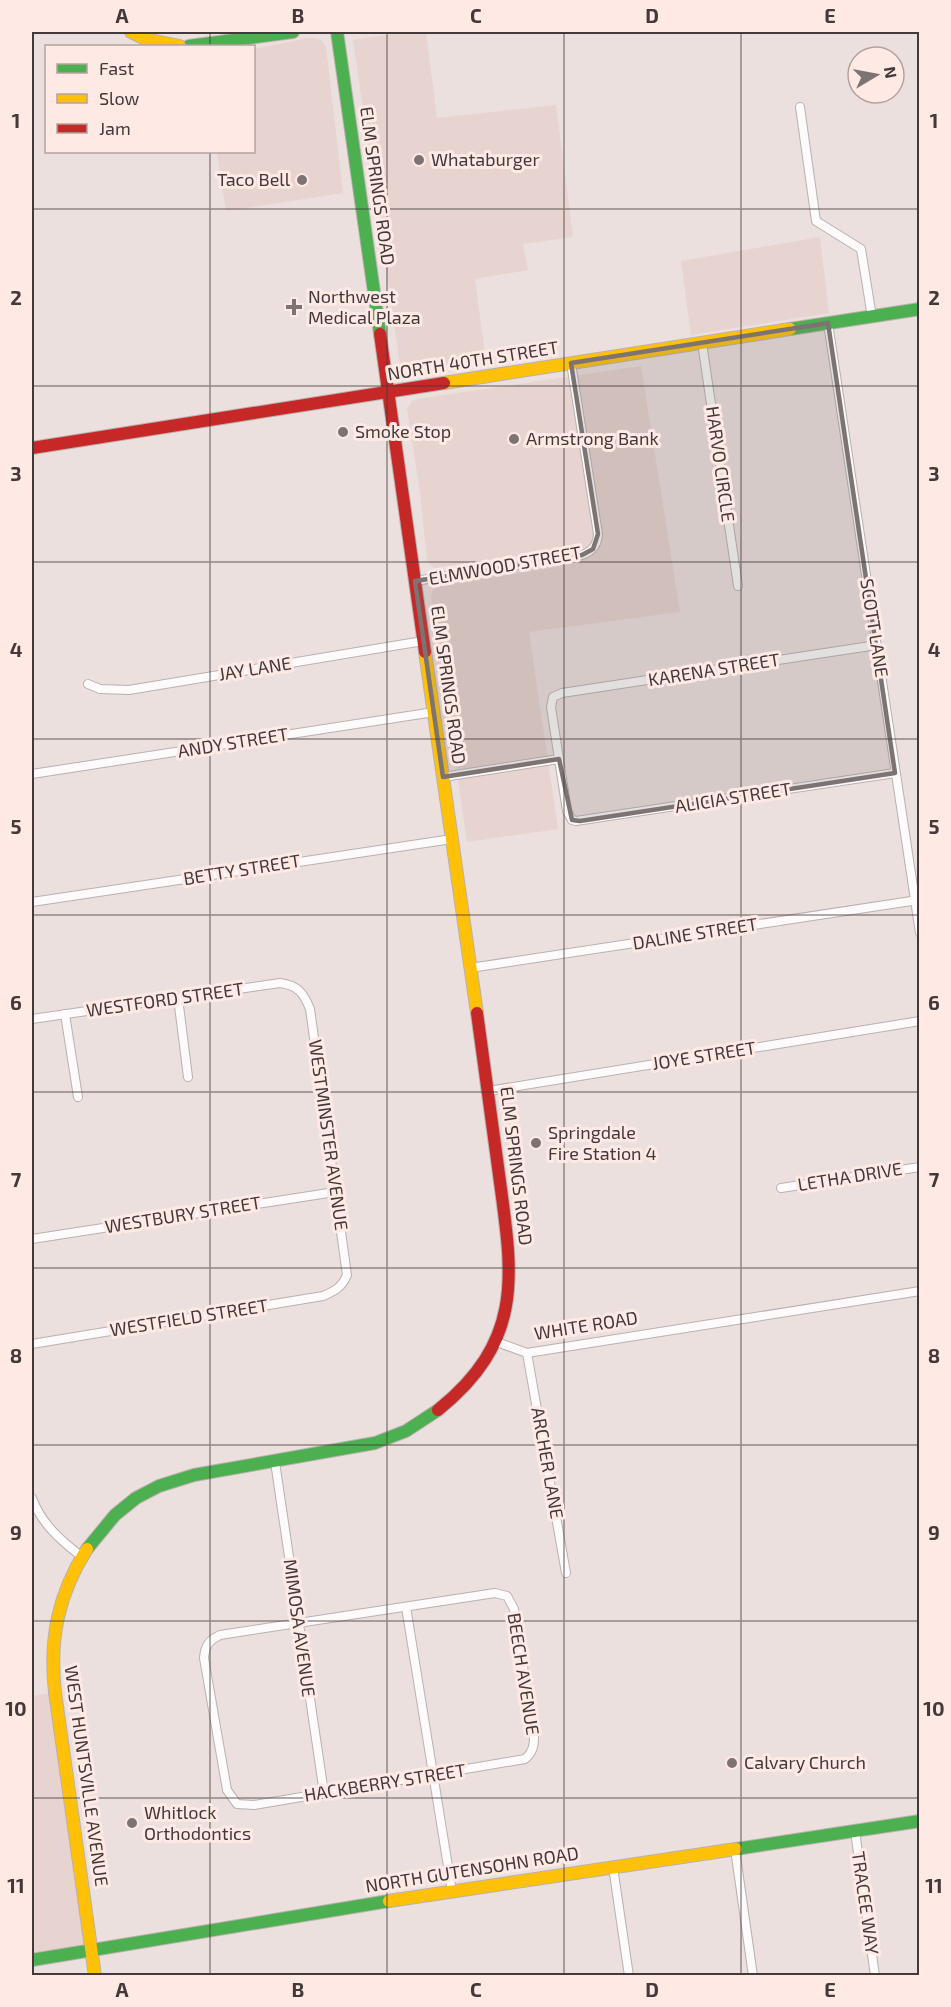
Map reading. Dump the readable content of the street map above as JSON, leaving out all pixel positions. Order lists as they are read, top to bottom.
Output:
{
  "streets": {
    "main road": [
      "ELM SPRINGS ROAD",
      "NORTH 40TH STREET",
      "WEST HUNTSVILLE AVENUE",
      "NORTH GUTENSOHN ROAD"
    ],
    "street": [
      "HARVO CIRCLE",
      "ELMWOOD STREET",
      "SCOTT LANE",
      "JAY LANE",
      "KARENA STREET",
      "ANDY STREET",
      "ALICIA STREET",
      "BETTY STREET",
      "DALINE STREET",
      "WESTFORD STREET",
      "JOYE STREET",
      "WESTMINSTER AVENUE",
      "LETHA DRIVE",
      "WESTBURY STREET",
      "WESTFIELD STREET",
      "WHITE ROAD",
      "ARCHER LANE",
      "MIMOSA AVENUE",
      "BEECH AVENUE",
      "HACKBERRY STREET",
      "TRACEE WAY"
    ]
  },
  "crossings": [
    ["ELM SPRINGS ROAD", "NORTH 40TH STREET"],
    ["ELM SPRINGS ROAD", "ELMWOOD STREET"],
    ["ELM SPRINGS ROAD", "JAY LANE"],
    ["ELM SPRINGS ROAD", "ANDY STREET"],
    ["ELM SPRINGS ROAD", "BETTY STREET"],
    ["ELM SPRINGS ROAD", "DALINE STREET"],
    ["ELM SPRINGS ROAD", "JOYE STREET"],
    ["ELM SPRINGS ROAD", "WHITE ROAD"],
    ["NORTH 40TH STREET", "HARVO CIRCLE"],
    ["NORTH 40TH STREET", "ELMWOOD STREET"],
    ["NORTH 40TH STREET", "SCOTT LANE"],
    ["SCOTT LANE", "KARENA STREET"],
    ["SCOTT LANE", "ALICIA STREET"],
    ["SCOTT LANE", "DALINE STREET"],
    ["KARENA STREET", "ALICIA STREET"],
    ["WESTFORD STREET", "WESTMINSTER AVENUE"],
    ["WESTMINSTER AVENUE", "WESTBURY STREET"],
    ["WESTMINSTER AVENUE", "WESTFIELD STREET"],
    ["WHITE ROAD", "ARCHER LANE"],
    ["MIMOSA AVENUE", "HACKBERRY STREET"],
    ["BEECH AVENUE", "HACKBERRY STREET"],
    ["WEST HUNTSVILLE AVENUE", "NORTH GUTENSOHN ROAD"],
    ["NORTH GUTENSOHN ROAD", "TRACEE WAY"]
  ],
  "places": {
    "other": [
      "Whataburger",
      "Taco Bell",
      "Smoke Stop",
      "Armstrong Bank",
      "Springdale Fire Station 4",
      "Calvary Church",
      "Whitlock Orthodontics"
    ],
    "health": ["Northwest Medical Plaza"]
  },
  "legend": ["Fast", "Slow", "Jam"],
  "north": "right",
  "grid": {
    "columns": [
      "A",
      "B",
      "C",
      "D",
      "E"
    ],
    "rows": [
      "1",
      "2",
      "3",
      "4",
      "5",
      "6",
      "7",
      "8",
      "9",
      "10",
      "11"
    ]
  }
}
